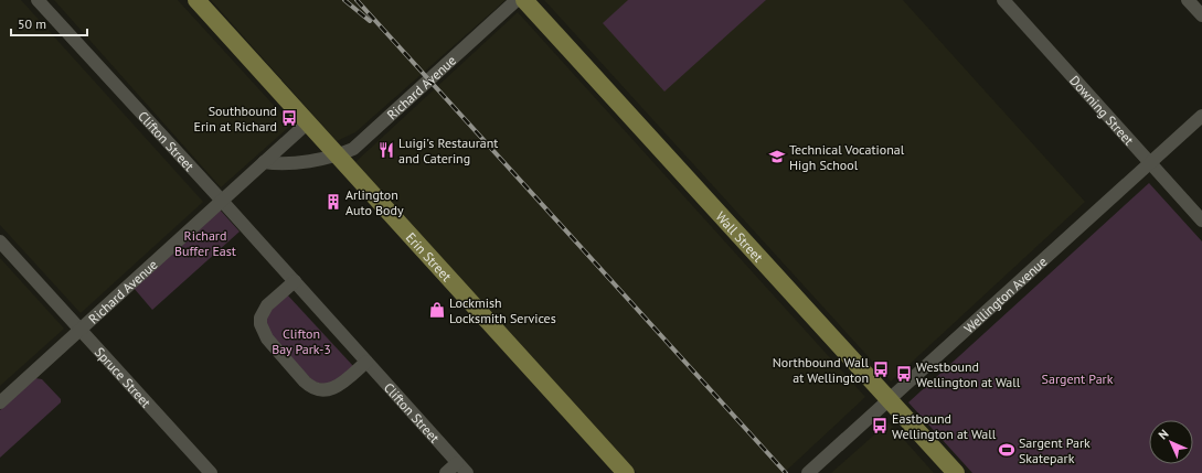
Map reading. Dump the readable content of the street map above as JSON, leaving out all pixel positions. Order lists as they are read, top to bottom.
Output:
{
  "streets": {
    "main road": ["Wall Street", "Erin Street"],
    "street": [
      "Richard Avenue",
      "Downing Street",
      "Clifton Street",
      "Wellington Avenue",
      "Spruce Street"
    ]
  },
  "crossings": [
    ["Richard Avenue", "Clifton Street"],
    ["Richard Avenue", "Erin Street"],
    ["Richard Avenue", "Spruce Street"],
    ["Downing Street", "Wellington Avenue"],
    ["Wall Street", "Wellington Avenue"]
  ],
  "parks": ["Richard Buffer East", "Clifton Bay Park-3", "Sargent Park"],
  "places": {
    "bus stop": [
      "Southbound Erin at Richard",
      "Northbound Wall at Wellington",
      "Westbound Wellington at Wall",
      "Eastbound Wellington at Wall"
    ],
    "restaurant": ["Luigi's Restaurant and Catering"],
    "school or university": ["Technical Vocational High School"],
    "building": ["Arlington Auto Body"],
    "shop": ["Lockmish Locksmith Services"],
    "sports": ["Sargent Park Skatepark"]
  },
  "scale_bar": "50 m",
  "north": "top left"
}
